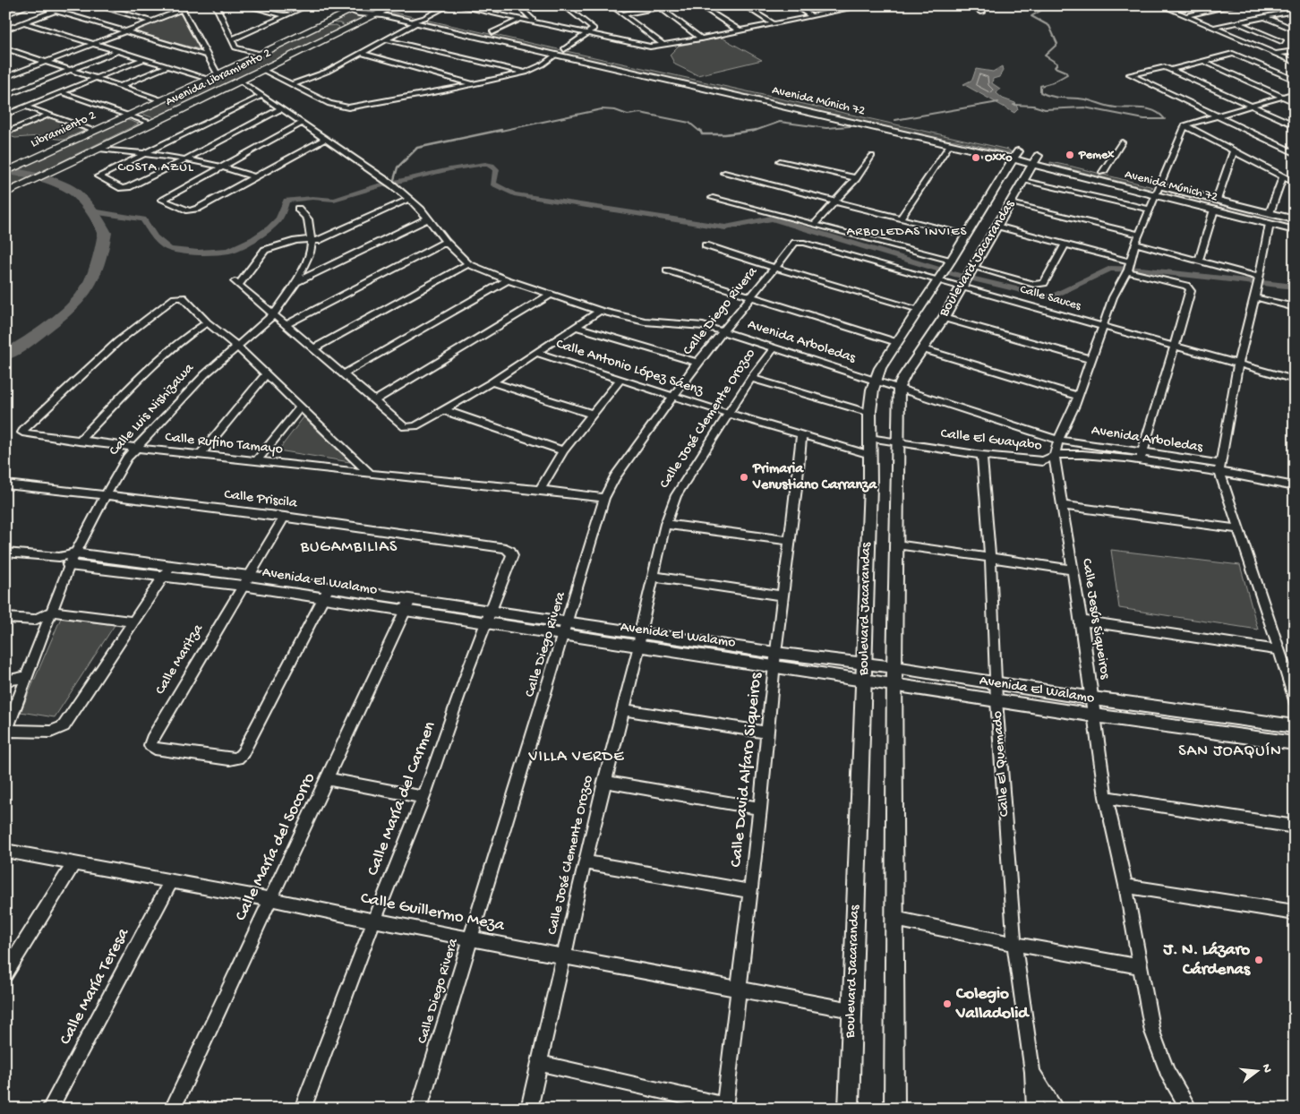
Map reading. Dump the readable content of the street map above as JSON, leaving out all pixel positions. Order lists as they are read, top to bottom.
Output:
{
  "streets": {
    "main road": [
      "Avenida Libramiento 2",
      "Avenida Múnich 72",
      "Libramiento 2",
      "Boulevard Jacarandas"
    ],
    "street": [
      "Calle Sauces",
      "Calle Diego Rivera",
      "Avenida Arboledas",
      "Calle Antonio López Sáenz",
      "Calle Luis Nishizawa",
      "Calle José Clemente Orozco",
      "Calle El Guayabo",
      "Calle Rufino Tamayo",
      "Calle Priscila",
      "Avenida El Walamo",
      "Calle Jesús Siqueiros",
      "Calle Maritza",
      "Calle El Quemado",
      "Calle David Alfaro Siqueiros",
      "Calle María del Carmen",
      "Calle María del Socorro",
      "Calle Guillermo Meza",
      "Calle María Teresa"
    ]
  },
  "crossings": [
    ["Avenida Libramiento 2", "Avenida Múnich 72"],
    ["Avenida Libramiento 2", "Libramiento 2"],
    ["Avenida Libramiento 2", "Avenida Arboledas"],
    ["Avenida Múnich 72", "Boulevard Jacarandas"],
    ["Avenida Múnich 72", "Calle Jesús Siqueiros"],
    ["Boulevard Jacarandas", "Calle Sauces"],
    ["Boulevard Jacarandas", "Avenida Arboledas"],
    ["Boulevard Jacarandas", "Calle Antonio López Sáenz"],
    ["Boulevard Jacarandas", "Calle El Guayabo"],
    ["Boulevard Jacarandas", "Avenida El Walamo"],
    ["Boulevard Jacarandas", "Calle Guillermo Meza"],
    ["Calle Sauces", "Calle Diego Rivera"],
    ["Calle Sauces", "Calle Jesús Siqueiros"],
    ["Calle Diego Rivera", "Avenida Arboledas"],
    ["Calle Diego Rivera", "Calle Antonio López Sáenz"],
    ["Calle Diego Rivera", "Calle Rufino Tamayo"],
    ["Calle Diego Rivera", "Avenida El Walamo"],
    ["Calle Diego Rivera", "Calle Guillermo Meza"],
    ["Avenida Arboledas", "Calle José Clemente Orozco"],
    ["Avenida Arboledas", "Calle El Guayabo"],
    ["Avenida Arboledas", "Calle Jesús Siqueiros"],
    ["Calle Antonio López Sáenz", "Calle José Clemente Orozco"],
    ["Calle Antonio López Sáenz", "Calle David Alfaro Siqueiros"],
    ["Calle Luis Nishizawa", "Calle Rufino Tamayo"],
    ["Calle Luis Nishizawa", "Calle Priscila"],
    ["Calle Luis Nishizawa", "Avenida El Walamo"],
    ["Calle José Clemente Orozco", "Avenida El Walamo"],
    ["Calle José Clemente Orozco", "Calle Guillermo Meza"],
    ["Calle El Guayabo", "Calle Jesús Siqueiros"],
    ["Calle El Guayabo", "Calle El Quemado"],
    ["Calle Priscila", "Calle Maritza"],
    ["Calle Priscila", "Calle María del Carmen"],
    ["Avenida El Walamo", "Calle Jesús Siqueiros"],
    ["Avenida El Walamo", "Calle Maritza"],
    ["Avenida El Walamo", "Calle El Quemado"],
    ["Avenida El Walamo", "Calle David Alfaro Siqueiros"],
    ["Avenida El Walamo", "Calle María del Carmen"],
    ["Avenida El Walamo", "Calle María del Socorro"],
    ["Calle David Alfaro Siqueiros", "Calle Guillermo Meza"],
    ["Calle María del Carmen", "Calle Guillermo Meza"],
    ["Calle María del Socorro", "Calle Guillermo Meza"],
    ["Calle Guillermo Meza", "Calle María Teresa"]
  ],
  "districts": [
    "COSTA AZUL",
    "ARBOLEDAS INVIES",
    "BUGAMBILIAS",
    "SAN JOAQUÍN",
    "VILLA VERDE"
  ],
  "places": [
    "Pemex",
    "Oxxo",
    "Primaria Venustiano Carranza",
    "J. N. Lázaro Cárdenas",
    "Colegio Valladolid"
  ],
  "north": "right"
}
